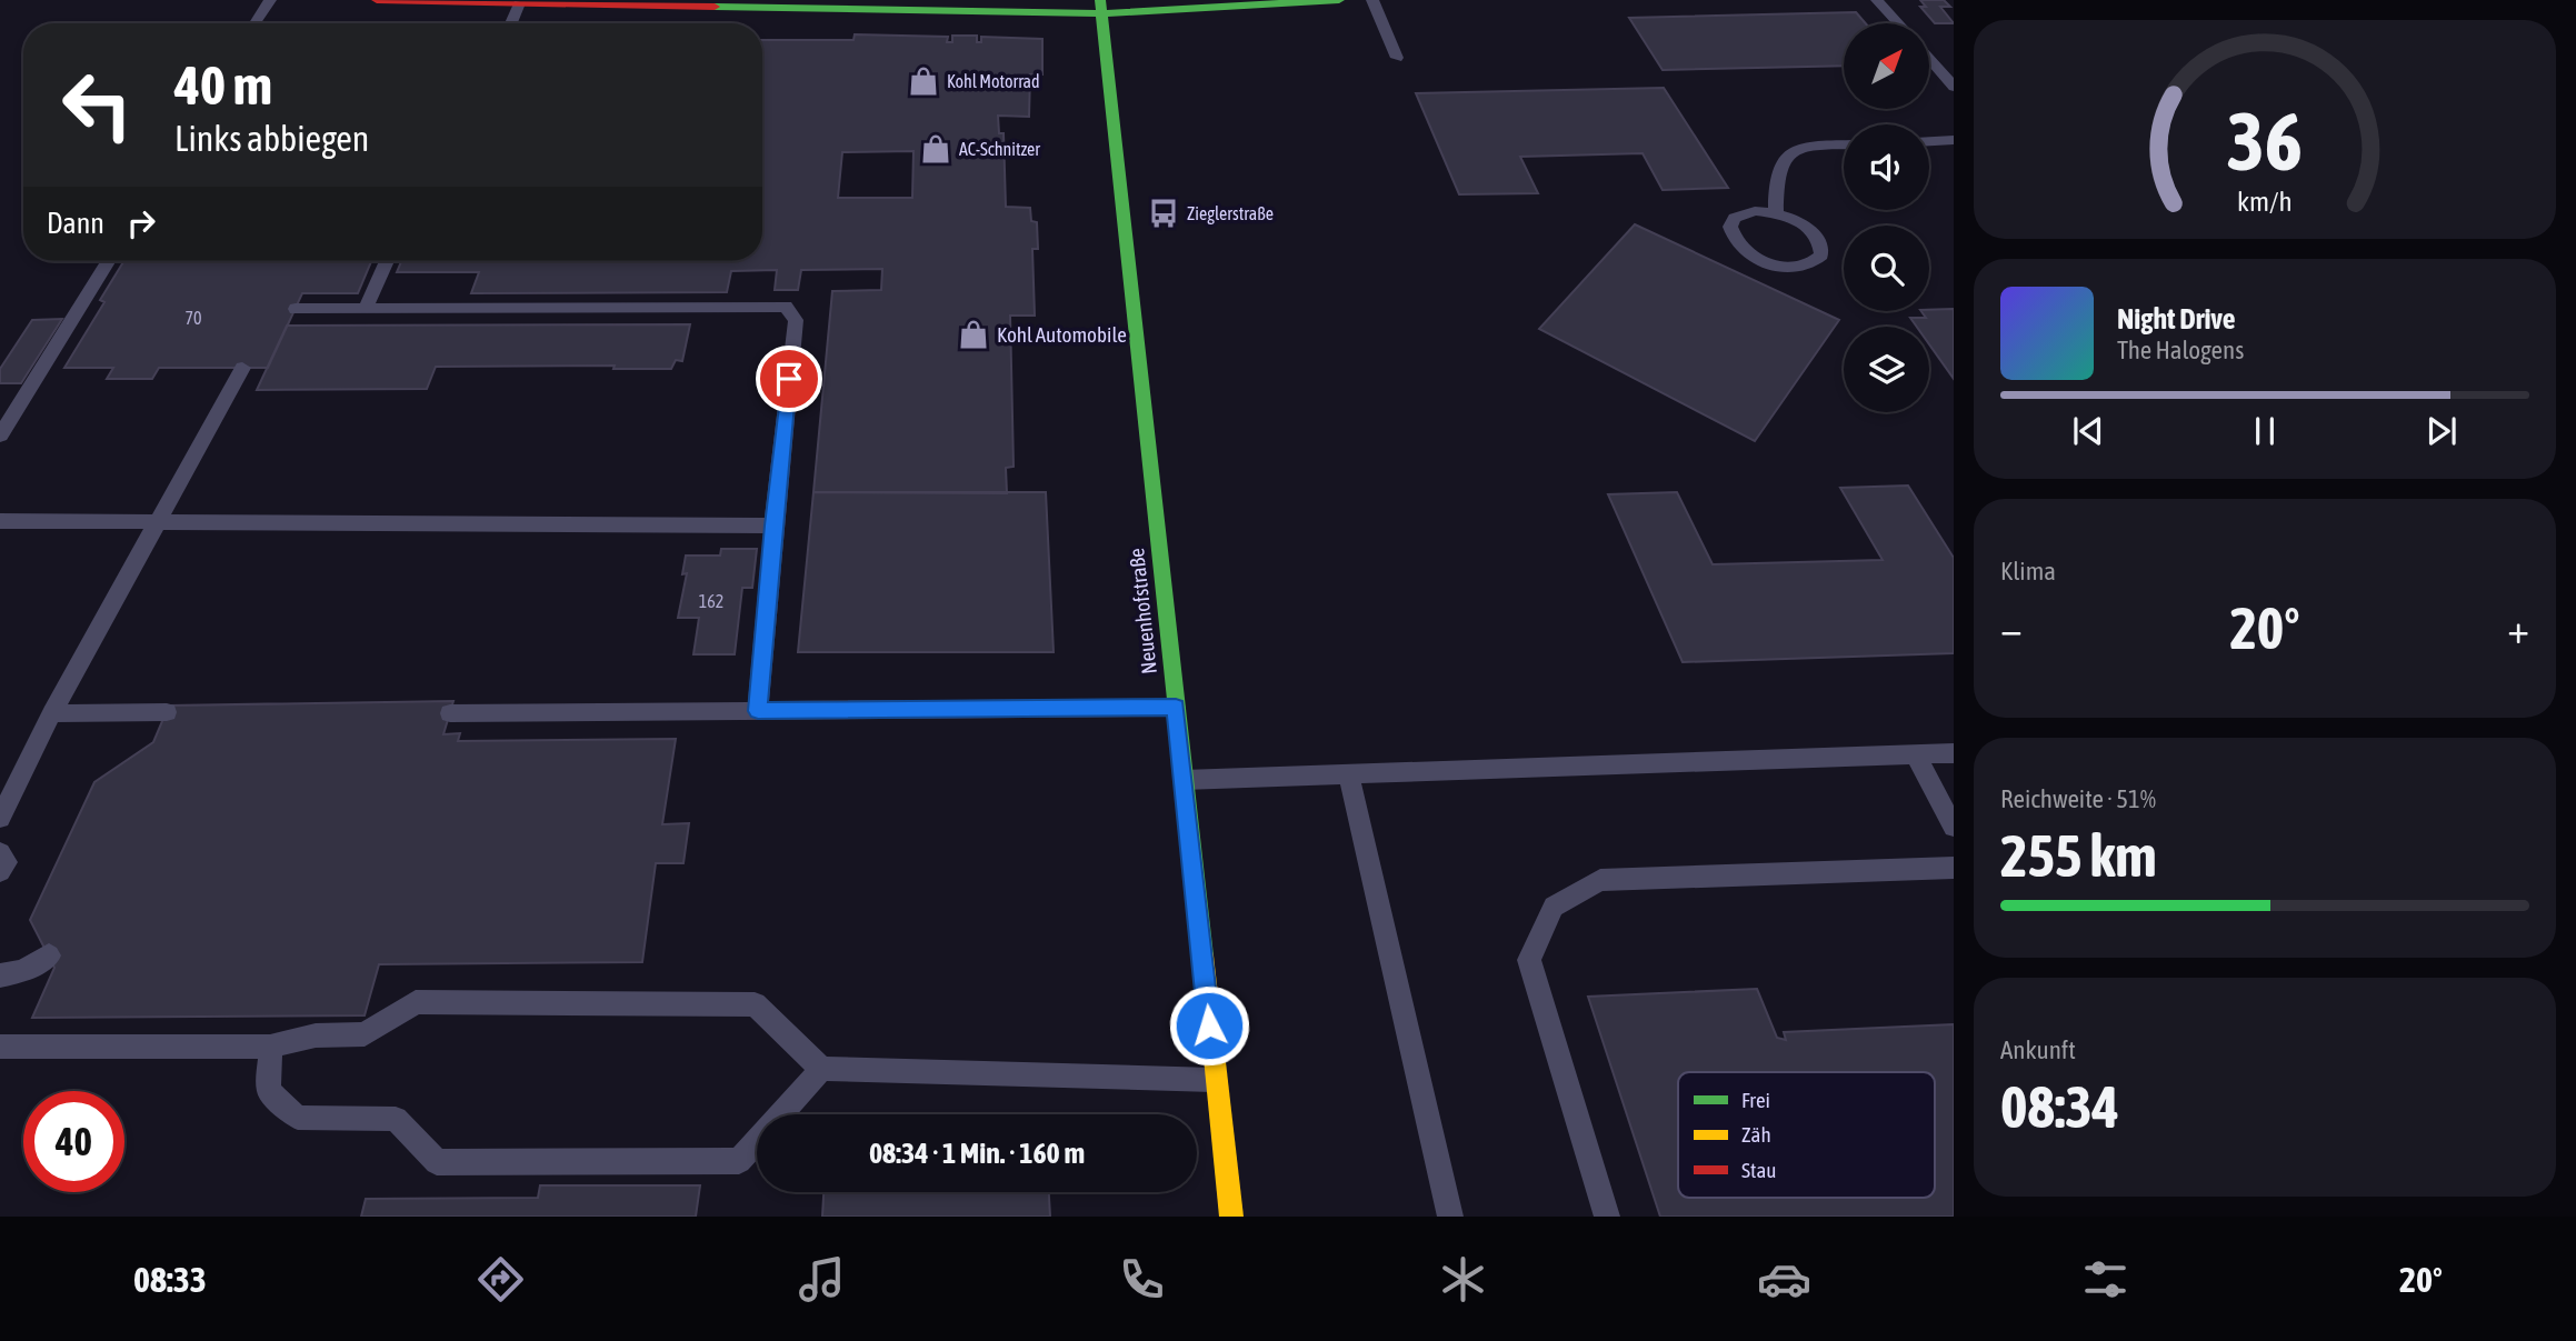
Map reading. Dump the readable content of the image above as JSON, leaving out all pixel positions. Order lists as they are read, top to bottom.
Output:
{
  "streets": {
    "street": ["Neuenhofstraße"]
  },
  "places": {
    "shop": ["Kohl Motorrad", "AC-Schnitzer", "Kohl Automobile"],
    "bus stop": ["Zieglerstraße"]
  },
  "house_numbers": ["70", "162"],
  "legend": ["Frei", "Zäh", "Stau"],
  "north": "top right",
  "page": {
    "turn": ["40 m", "Links abbiegen"],
    "then": "Dann",
    "song": ["Night Drive", "The Halogens"],
    "tile": [
      "Klima",
      ["Reichweite · 51%", "255 km"],
      ["Ankunft", "08:34"]
    ],
    "heat": ["−", "20°", "+"],
    "limit": "40",
    "trip": "08:34 · 1 Min. · 160 m",
    "tabs": ["08:33", "20°"],
    "gauge": ["36", "km/h"]
  }
}
